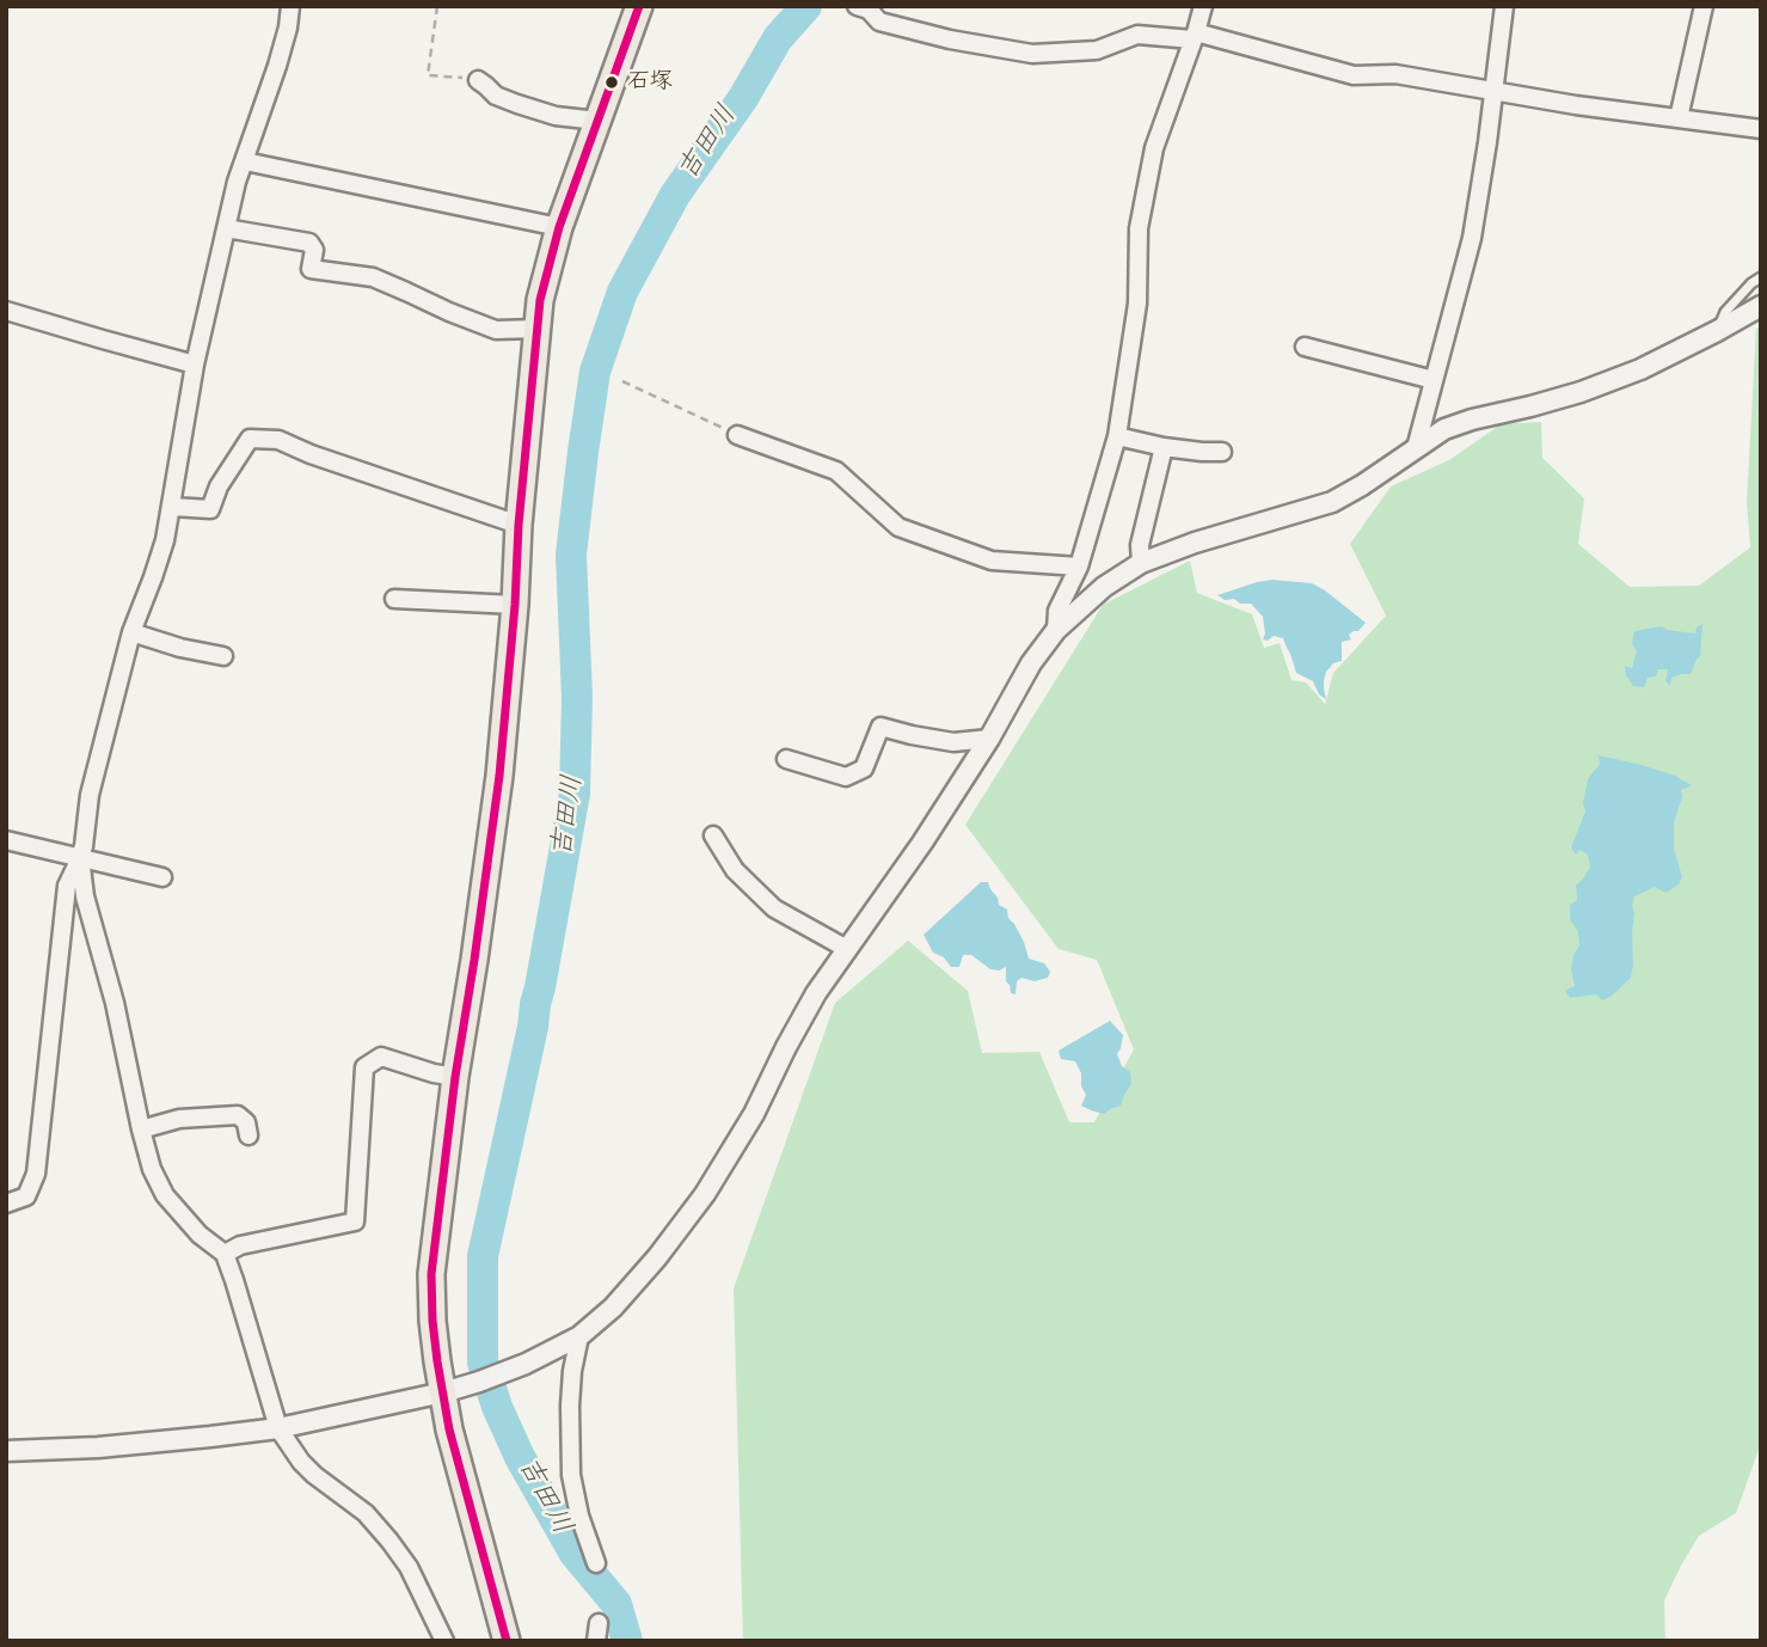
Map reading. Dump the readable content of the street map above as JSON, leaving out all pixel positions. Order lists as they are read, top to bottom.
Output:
{
  "water": ["吉田川"],
  "places": ["石塚"]
}
